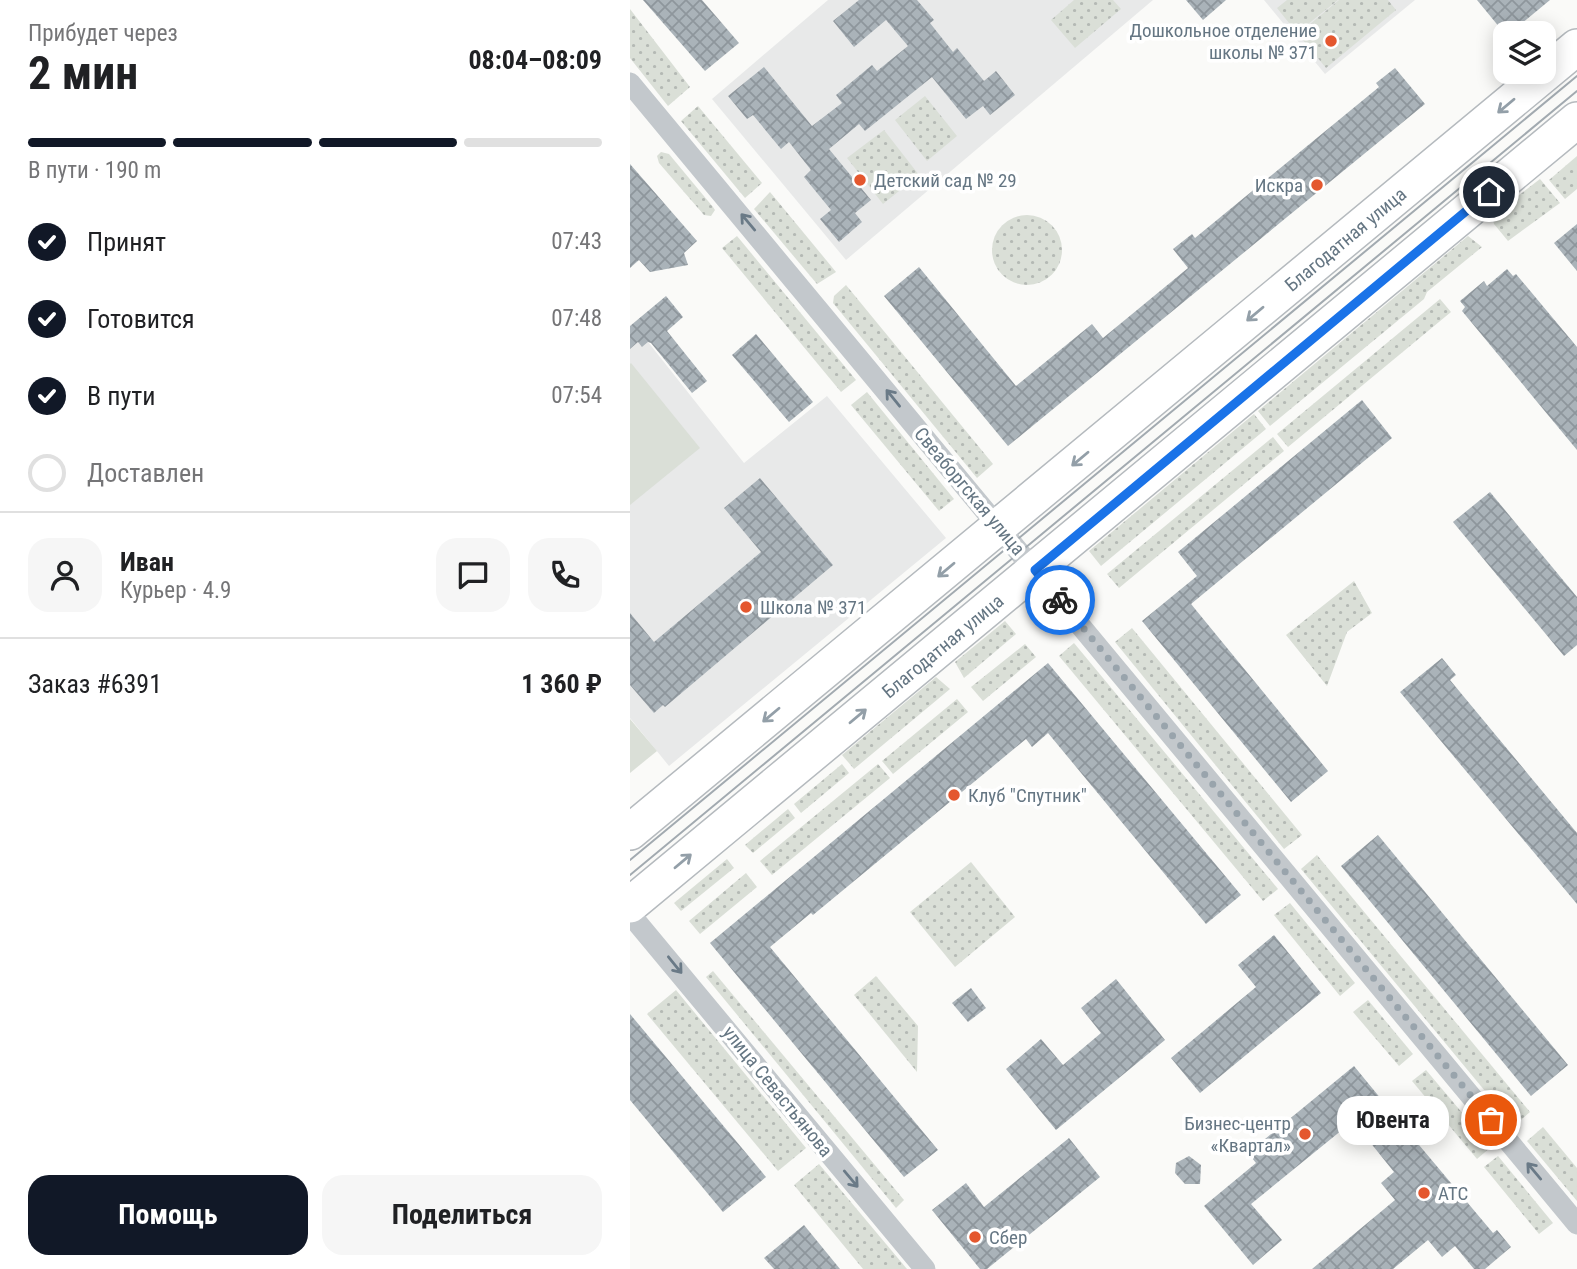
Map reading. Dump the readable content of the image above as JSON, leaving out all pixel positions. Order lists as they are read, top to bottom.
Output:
{
  "streets": {
    "main road": ["Благодатная улица"],
    "street": ["Свеаборгская улица", "улица Севастьянова"]
  },
  "crossings": [
    ["Благодатная улица", "Свеаборгская улица"]
  ],
  "one_way": ["Свеаборгская улица", "улица Севастьянова"],
  "places": [
    "Дошкольное отделение школы № 371",
    "Детский сад № 29",
    "Искра",
    "Школа № 371",
    "Клуб \"Спутник\"",
    "Ювента",
    "Бизнес-центр «Квартал»",
    "АТС",
    "Сбер"
  ],
  "page": {
    "heading": ["2 мин", "Прибудет через", "08:04–08:09"],
    "panel": [
      "Иван",
      "Курьер · 4.9",
      "Заказ #6391",
      "1 360 ₽"
    ],
    "bar": "В пути · 190 m",
    "list": [
      ["Принят", "07:43"],
      ["Готовится", "07:48"],
      ["В пути", "07:54"],
      "Доставлен"
    ],
    "bubble": "Ювента",
    "buttons": ["Помощь", "Поделиться"]
  }
}
